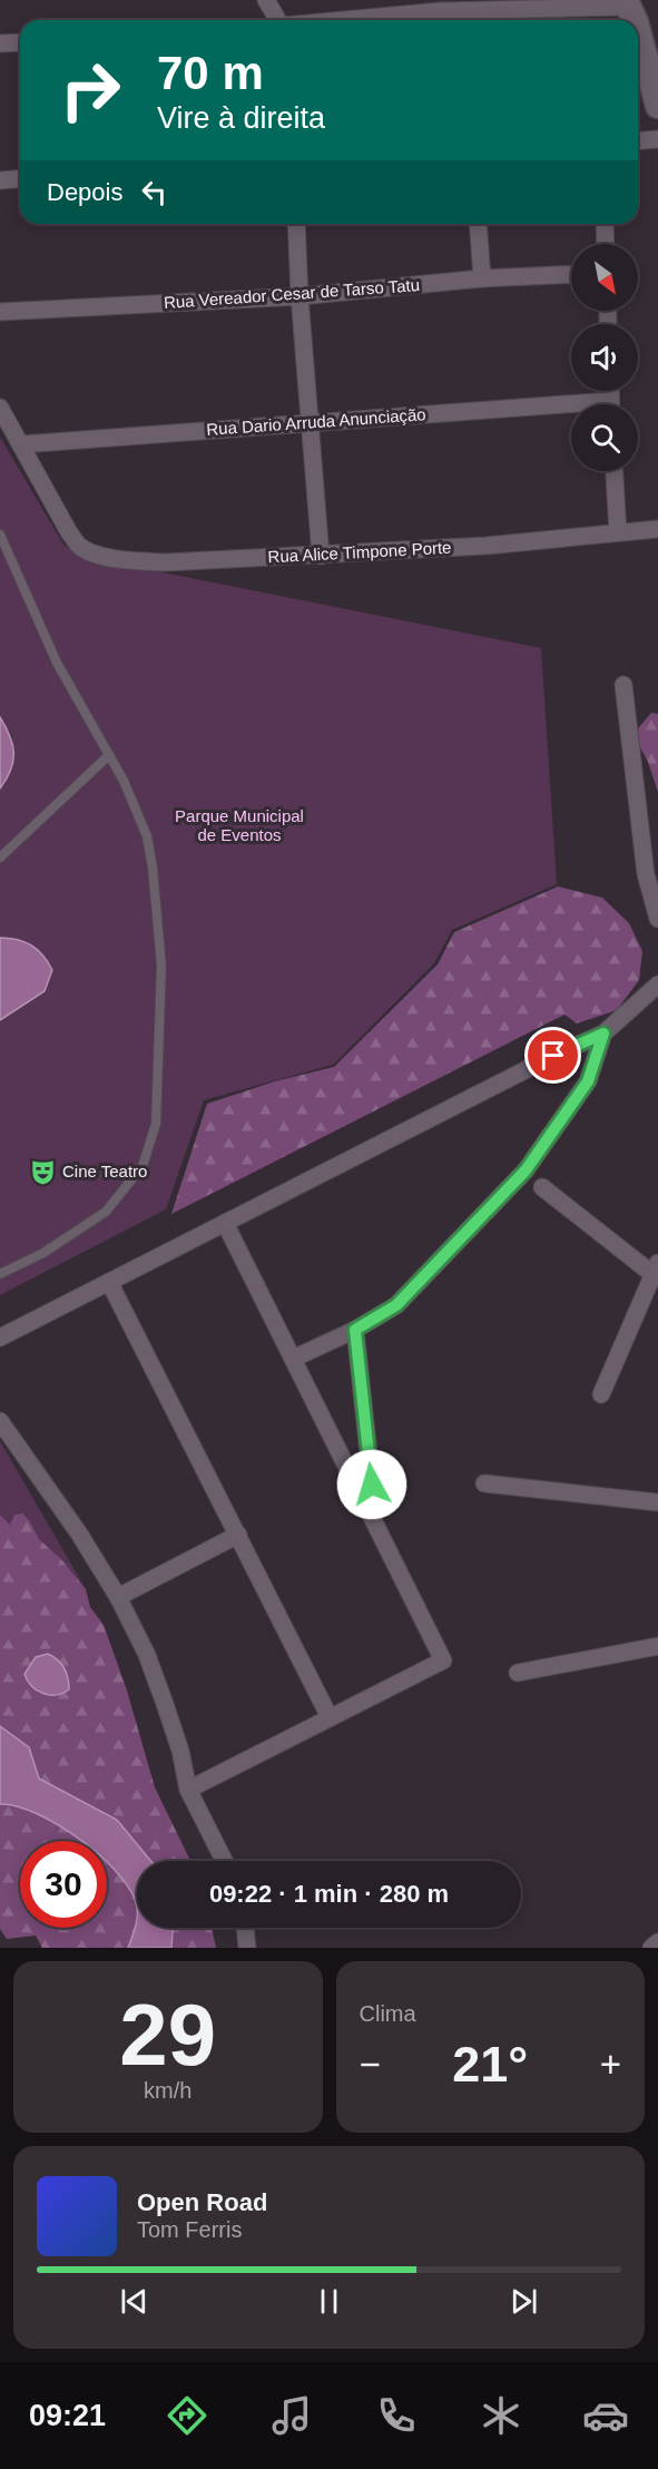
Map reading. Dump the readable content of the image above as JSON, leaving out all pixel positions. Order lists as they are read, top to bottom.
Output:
{
  "streets": {
    "street": ["Rua Vereador Cesar de Tarso Tatu", "Rua Dario Arruda Anunciação", "Rua Alice Timpone Porte"]
  },
  "crossings": [
    ["Rua Dario Arruda Anunciação", "Rua Alice Timpone Porte"]
  ],
  "parks": ["Parque Municipal de Eventos"],
  "places": {
    "theatre": ["Cine Teatro"]
  },
  "north": "bottom right",
  "page": {
    "turn": ["70 m", "Vire à direita"],
    "then": "Depois",
    "limit": "30",
    "trip": "09:22 · 1 min · 280 m",
    "tile": [
      ["29", "km/h"],
      "Clima"
    ],
    "heat": ["−", "21°", "+"],
    "song": ["Open Road", "Tom Ferris"],
    "tabs": "09:21"
  }
}
